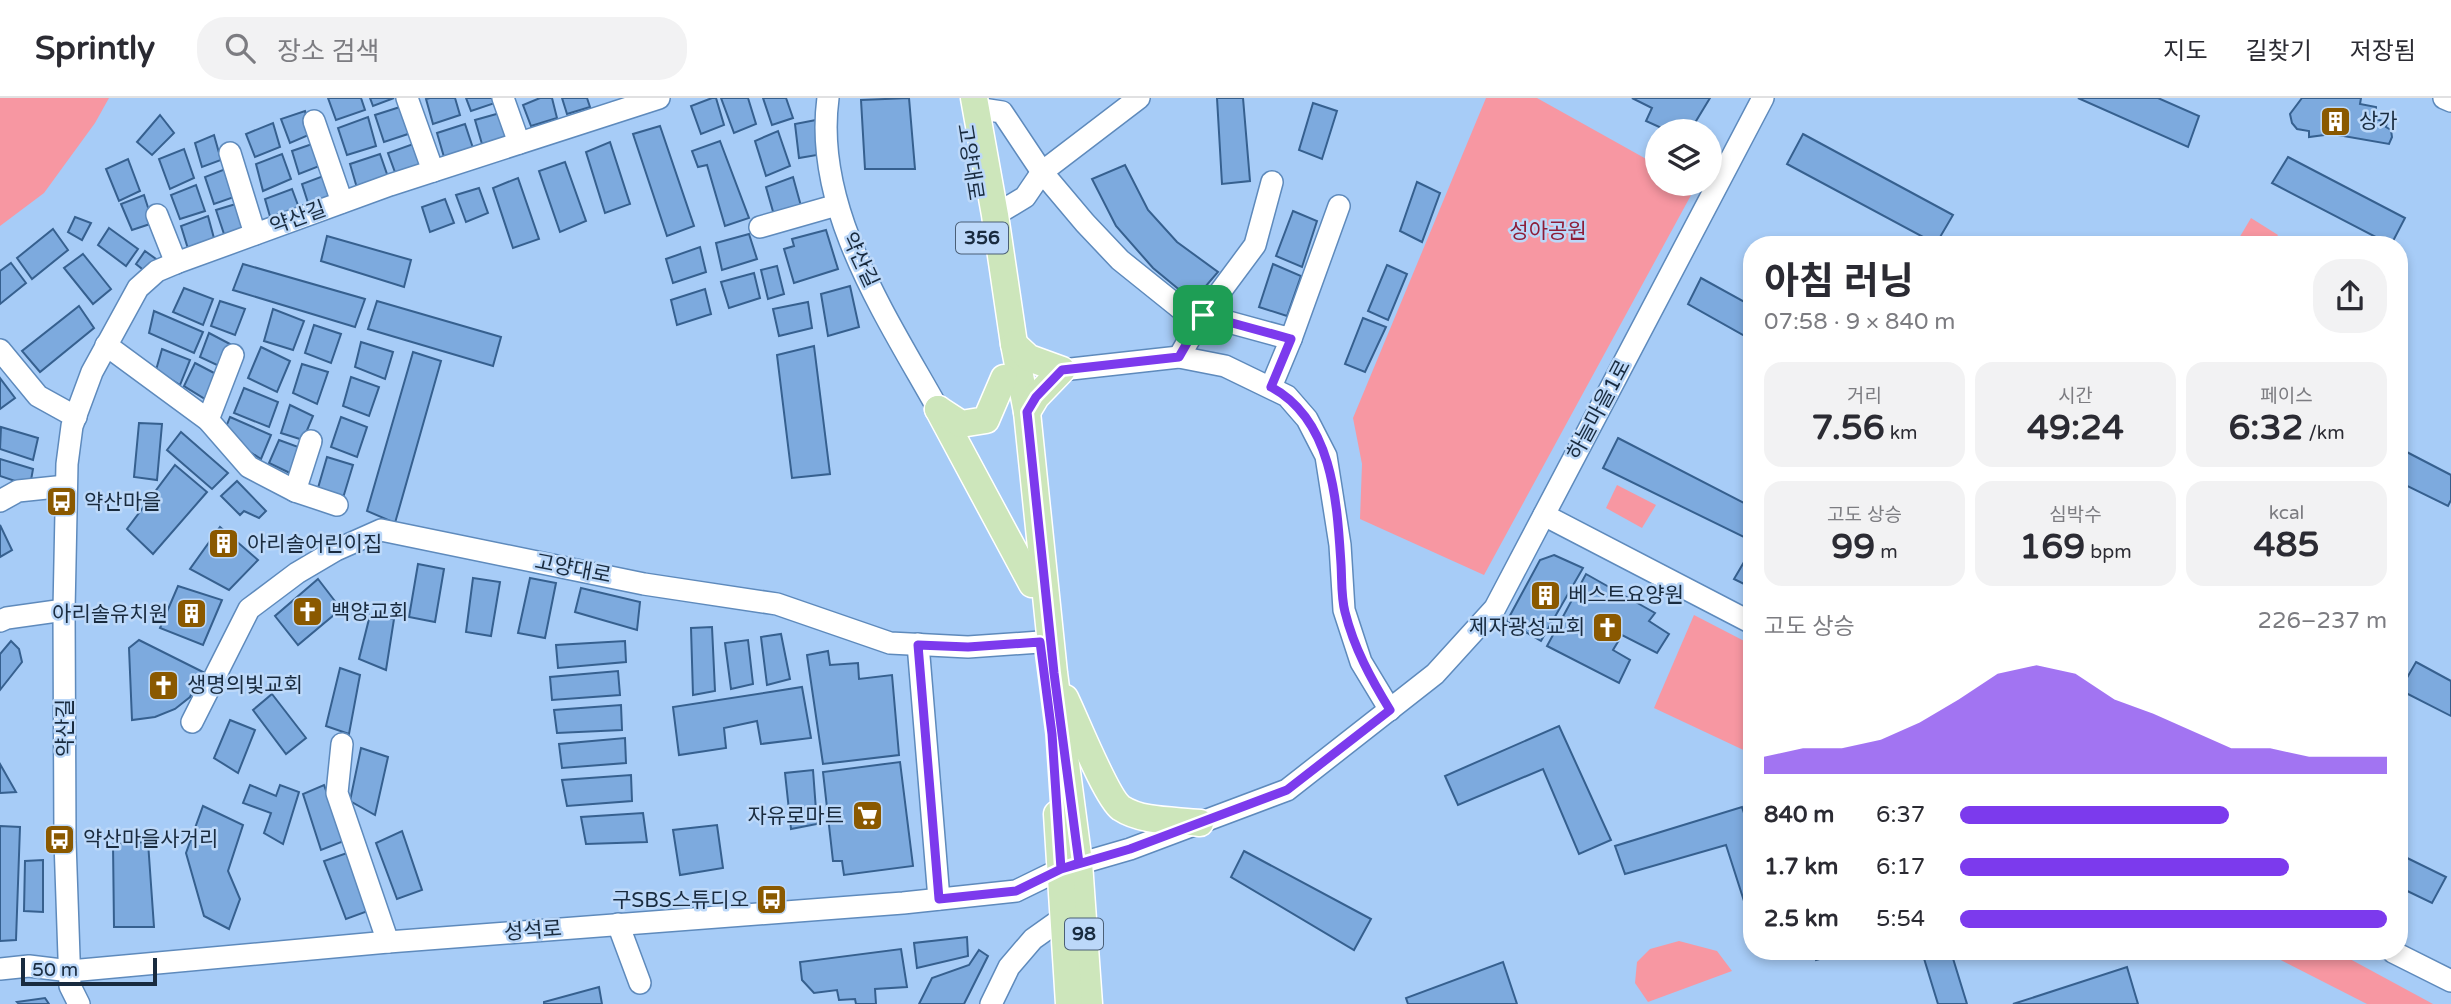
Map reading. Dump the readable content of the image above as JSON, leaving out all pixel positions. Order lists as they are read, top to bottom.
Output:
{
  "streets": {
    "main road": ["고양대로", "356", "98"],
    "street": ["약산길", "하늘마을1로", "성석로"]
  },
  "crossings": [
    ["고양대로", "성석로"],
    ["약산길", "성석로"],
    ["하늘마을1로", "성석로"]
  ],
  "parks": ["성아공원"],
  "places": {
    "building": [
      "상가",
      "아리솔어린이집",
      "베스트요양원",
      "아리솔유치원"
    ],
    "bus stop": ["약산마을", "약산마을사거리", "구SBS스튜디오"],
    "church": ["백양교회", "제자광성교회", "생명의빛교회"],
    "supermarket": ["자유로마트"]
  },
  "scale_bar": "50 m",
  "page": {
    "header": "Sprintly",
    "search": "장소 검색",
    "nav": ["지도", "길찾기", "저장됨"],
    "heading": ["아침 러닝", "07:58 · 9 × 840 m"],
    "stats": [
      ["거리", "7.56 km"],
      ["시간", "49:24"],
      ["페이스", "6:32 /km"],
      ["고도 상승", "99 m"],
      ["심박수", "169 bpm"],
      ["kcal", "485"]
    ],
    "chart": ["고도 상승", "226–237 m"],
    "list": [
      {
        "name": "840 m",
        "note": "6:37"
      },
      {
        "name": "1.7 km",
        "note": "6:17"
      },
      {
        "name": "2.5 km",
        "note": "5:54"
      }
    ],
    "scale": "50 m"
  }
}
